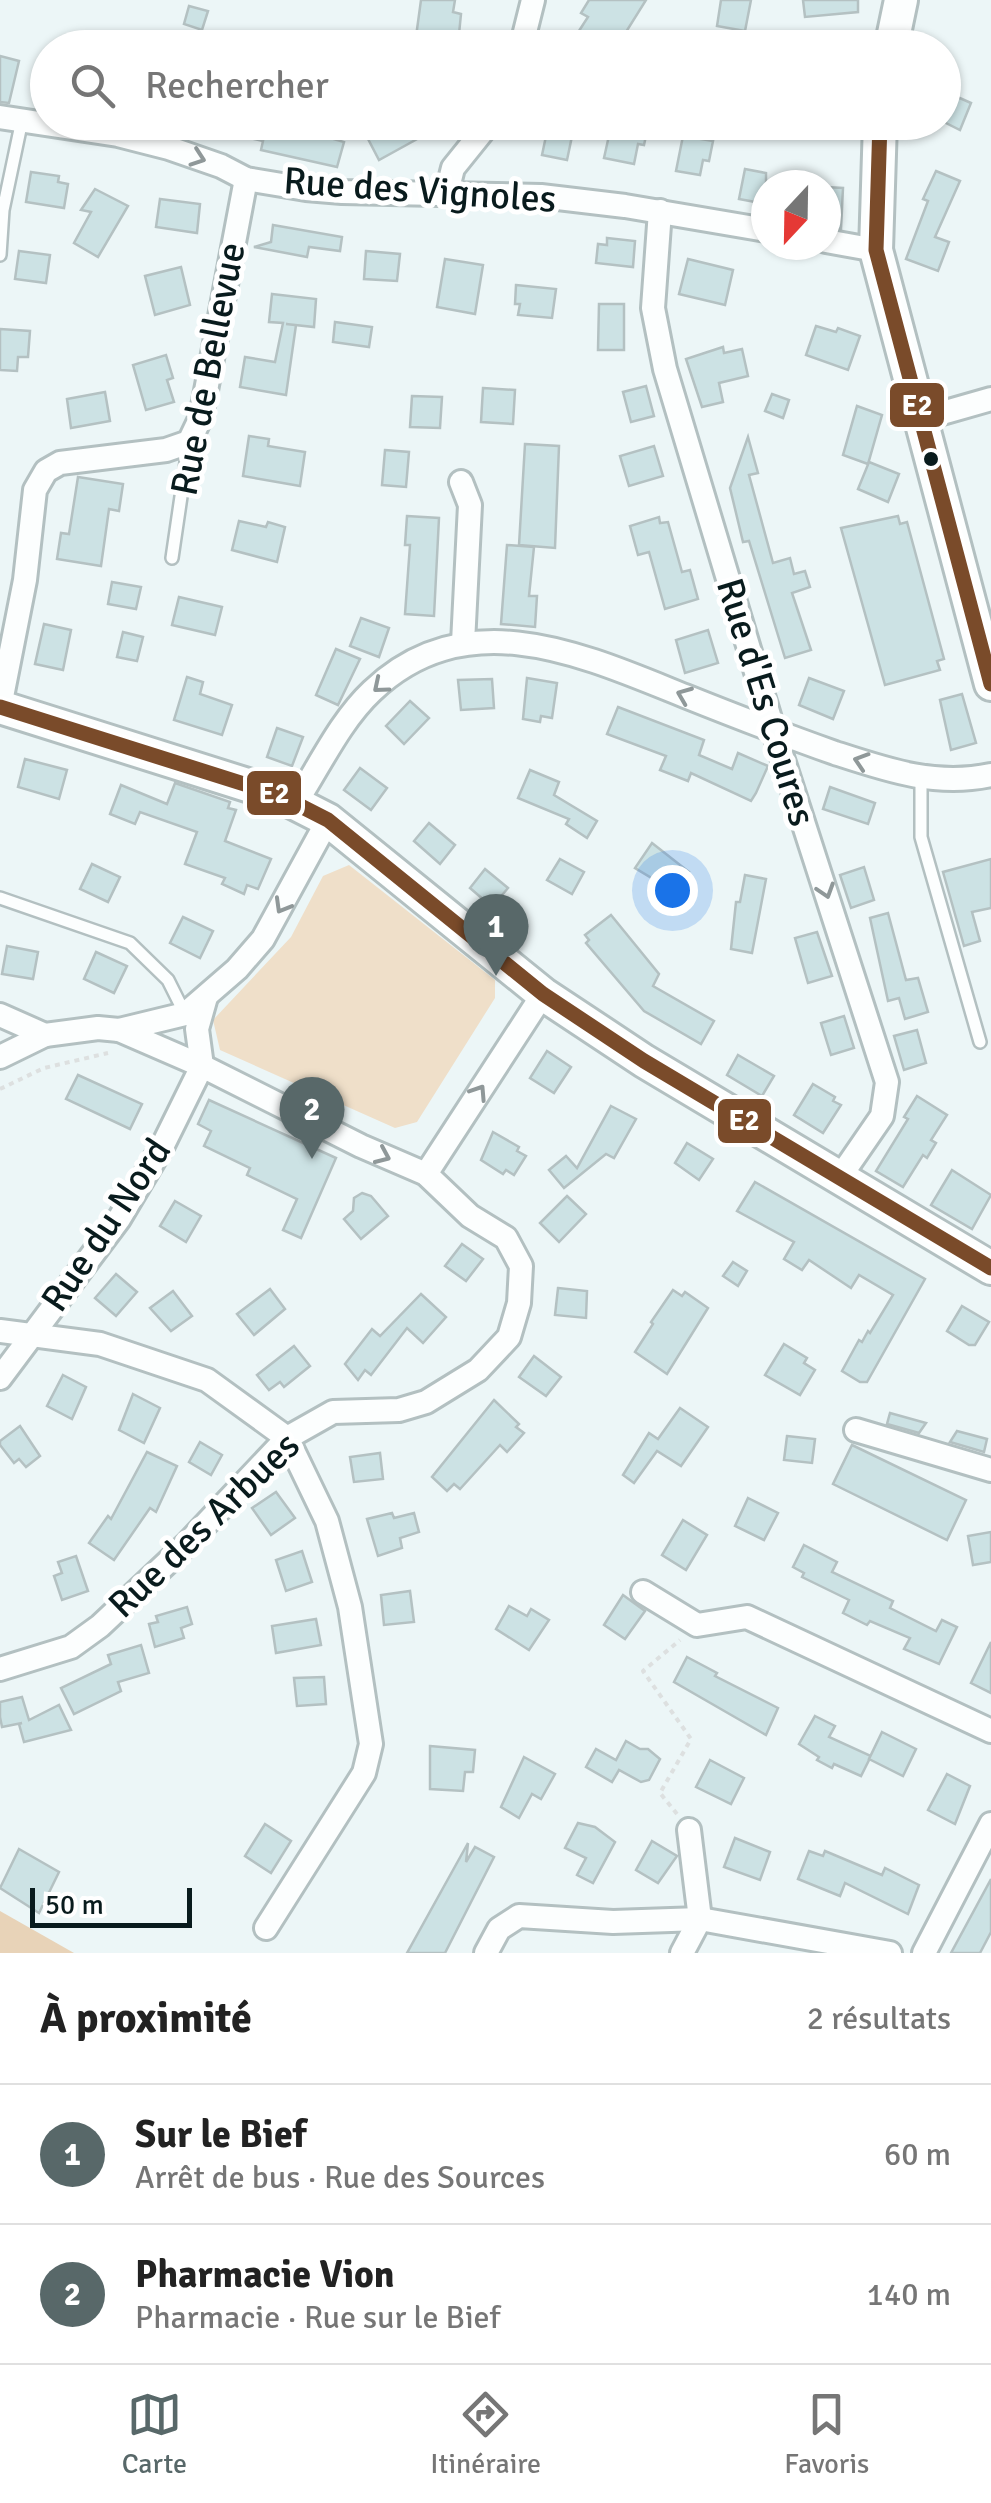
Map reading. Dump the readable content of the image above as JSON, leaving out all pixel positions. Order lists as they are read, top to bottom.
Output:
{
  "streets": {
    "street": [
      "Rue des Vignoles",
      "Rue de Bellevue",
      "Rue d'Es Coures",
      "Rue du Nord",
      "Rue des Arbues"
    ]
  },
  "crossings": [
    ["Rue des Vignoles", "Rue de Bellevue"],
    ["Rue des Vignoles", "Rue d'Es Coures"]
  ],
  "one_way": ["Rue d'Es Coures"],
  "lines": ["transit line E2"],
  "scale_bar": "50 m",
  "north": "bottom",
  "page": {
    "search": "Rechercher",
    "pins": ["1", "2"],
    "scale": "50 m",
    "heading": ["À proximité", "2 résultats"],
    "list": [
      {
        "mark": "1",
        "name": "Sur le Bief",
        "note": "Arrêt de bus · Rue des Sources",
        "value": "60 m"
      },
      {
        "mark": "2",
        "name": "Pharmacie Vion",
        "note": "Pharmacie · Rue sur le Bief",
        "value": "140 m"
      }
    ],
    "nav": ["Carte", "Itinéraire", "Favoris"]
  }
}
